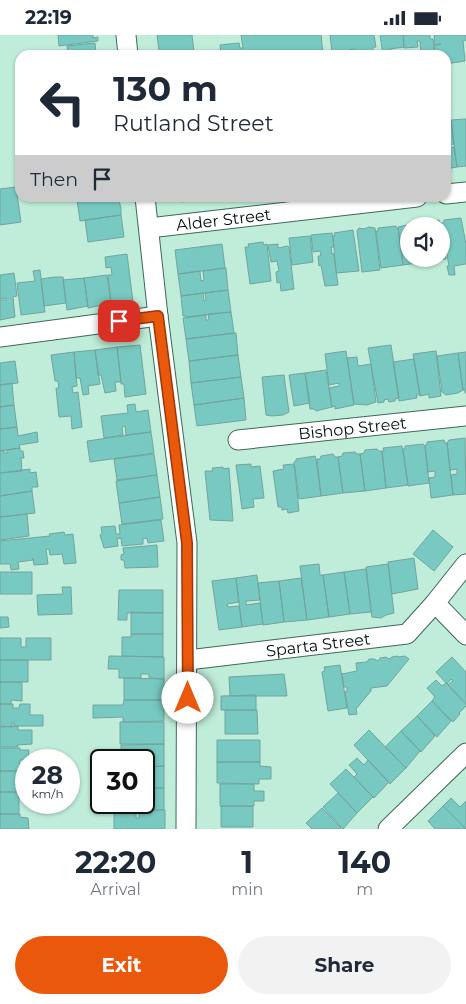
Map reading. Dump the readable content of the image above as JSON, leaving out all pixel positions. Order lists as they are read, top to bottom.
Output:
{
  "streets": {
    "street": ["Alder Street", "Bishop Street", "Sparta Street"]
  },
  "page": {
    "status": "22:19",
    "turn": ["130 m", "Rutland Street"],
    "then": "Then",
    "speed": "28 km/h",
    "limit": "30",
    "eta": [
      "22:20",
      "Arrival",
      "1",
      "min",
      "140",
      "m"
    ],
    "buttons": ["Exit", "Share"]
  }
}
